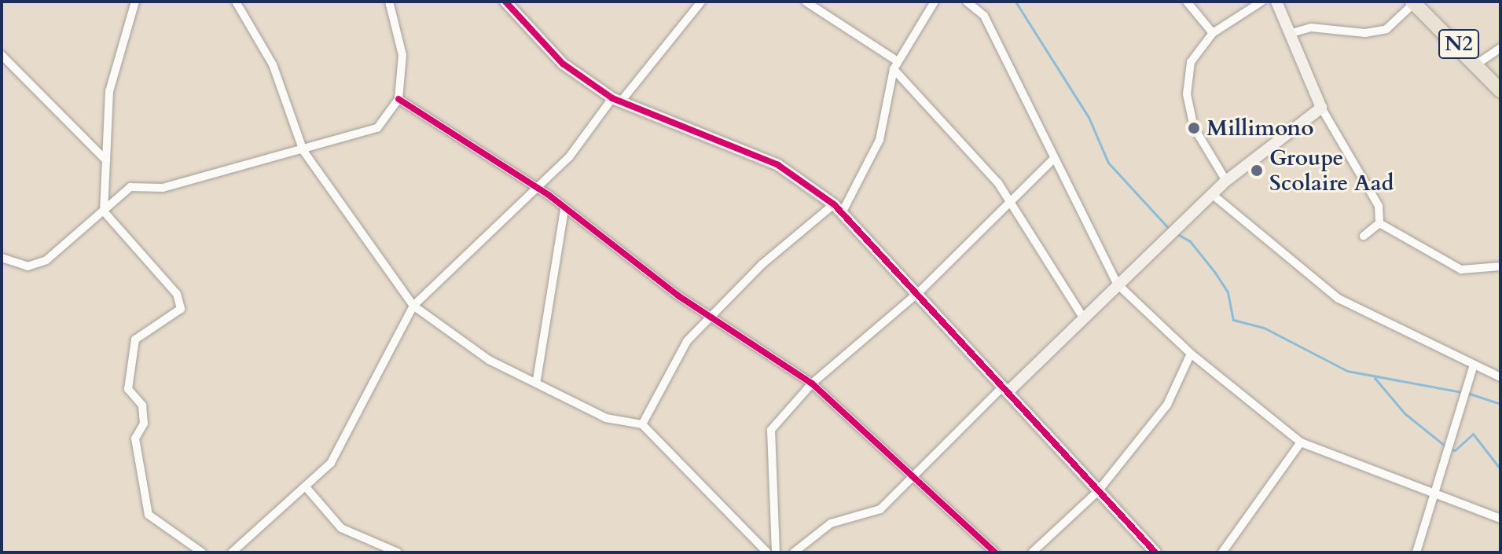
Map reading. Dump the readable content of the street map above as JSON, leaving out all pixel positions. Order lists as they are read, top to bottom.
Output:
{
  "streets": {
    "highway": ["N2"]
  },
  "places": ["Millimono", "Groupe Scolaire Aad"]
}
